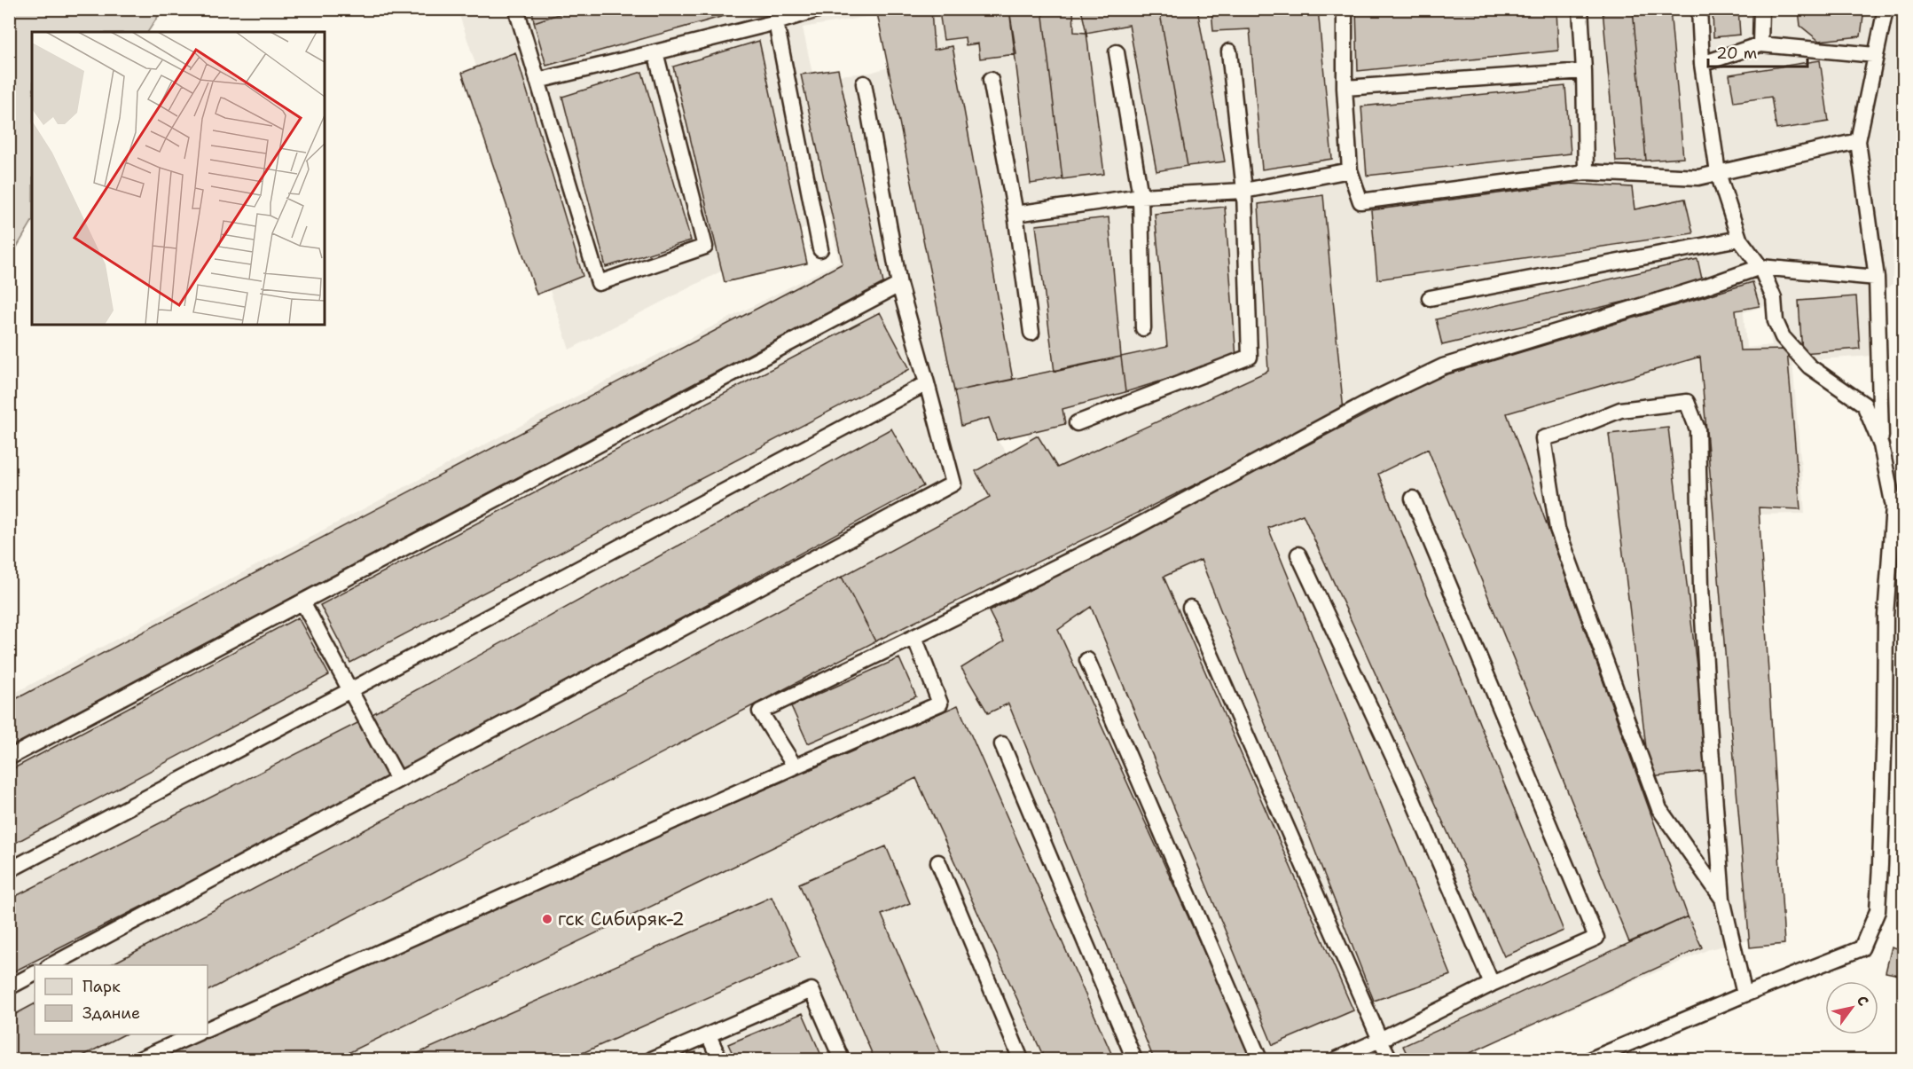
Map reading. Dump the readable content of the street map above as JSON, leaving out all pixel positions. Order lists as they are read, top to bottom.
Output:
{
  "places": ["гск Сибиряк-2"],
  "legend": ["Парк", "Здание"],
  "scale_bar": "20 m",
  "north": "top right"
}
